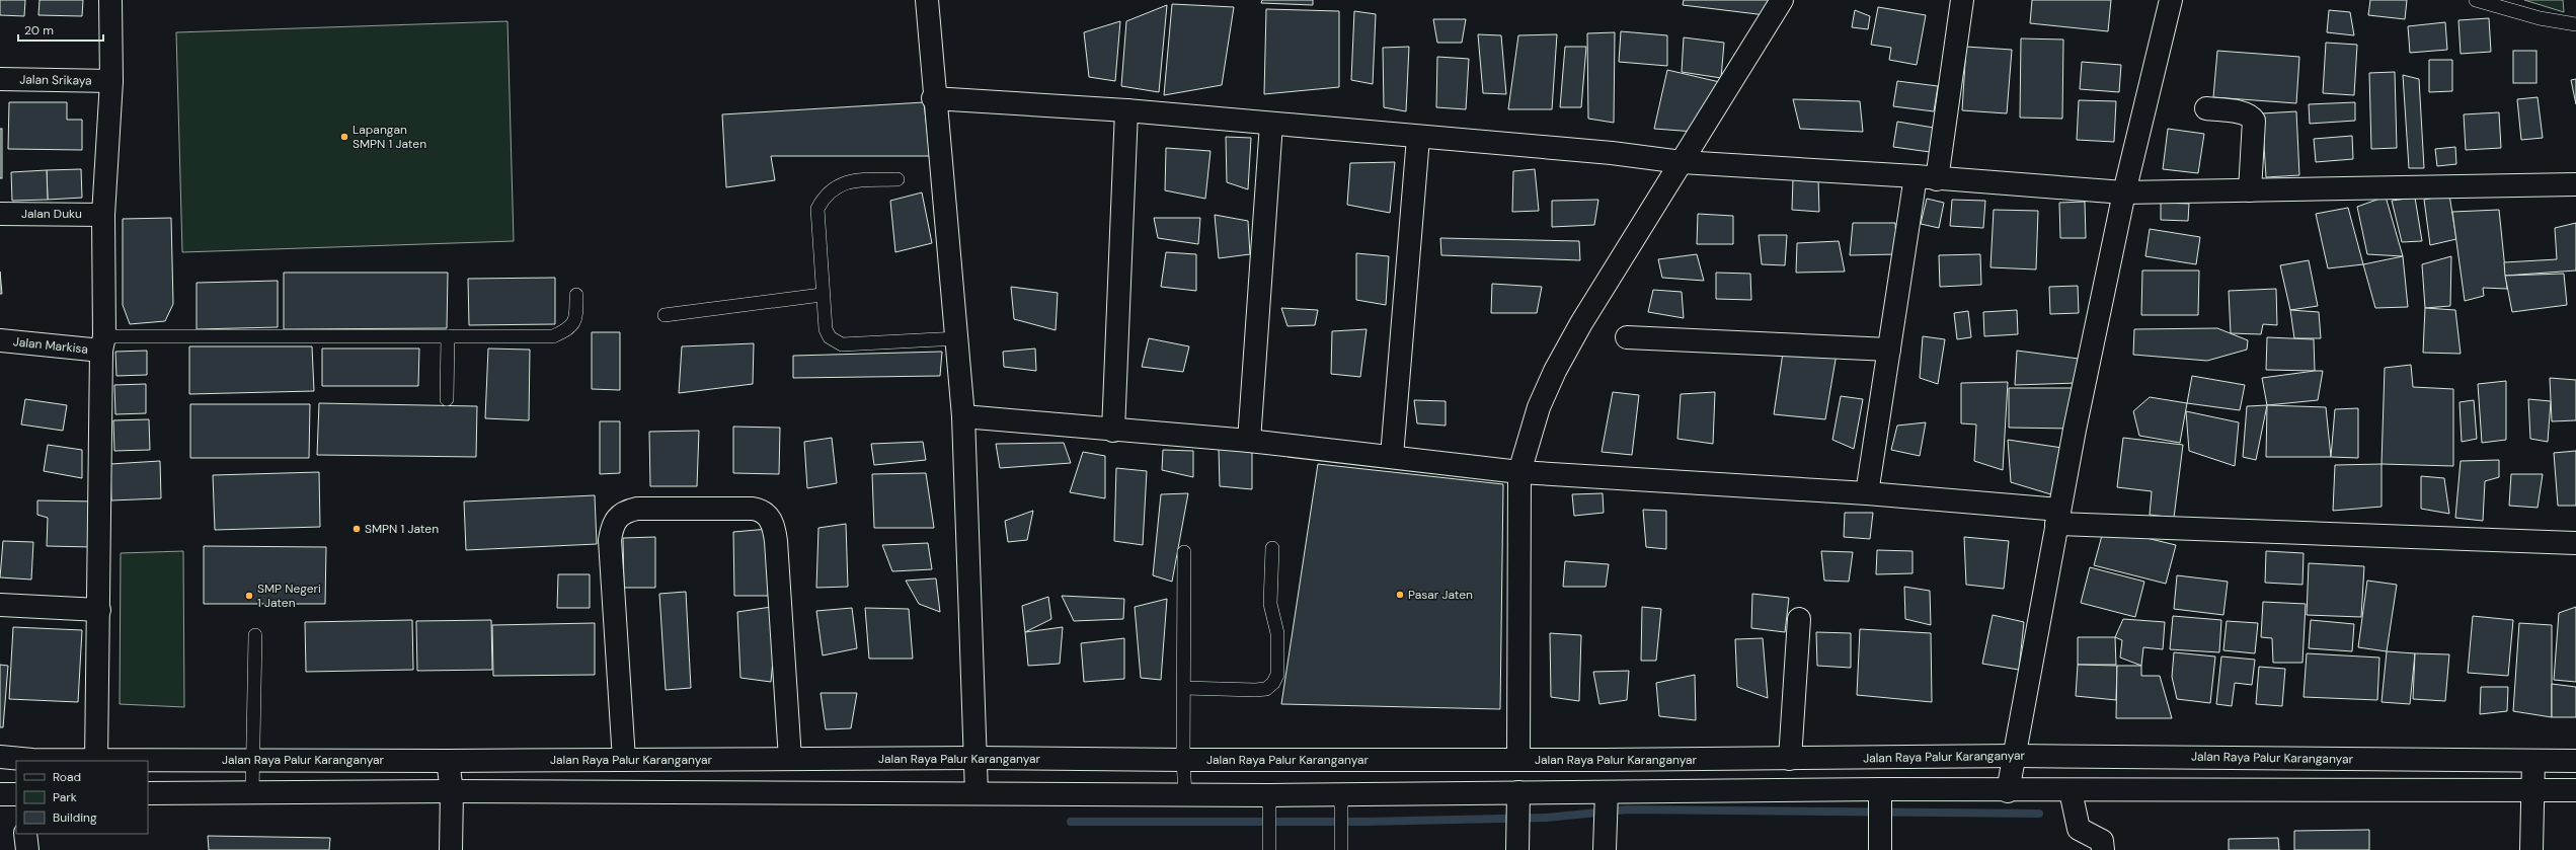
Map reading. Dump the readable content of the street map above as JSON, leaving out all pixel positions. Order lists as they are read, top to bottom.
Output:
{
  "streets": {
    "street": [
      "Jalan Srikaya",
      "Jalan Duku",
      "Jalan Markisa",
      "Jalan Raya Palur Karanganyar"
    ]
  },
  "places": [
    "Lapangan SMPN 1 Jaten",
    "SMPN 1 Jaten",
    "Pasar Jaten",
    "SMP Negeri 1 Jaten"
  ],
  "legend": ["Road", "Park", "Building"],
  "scale_bar": "20 m"
}
